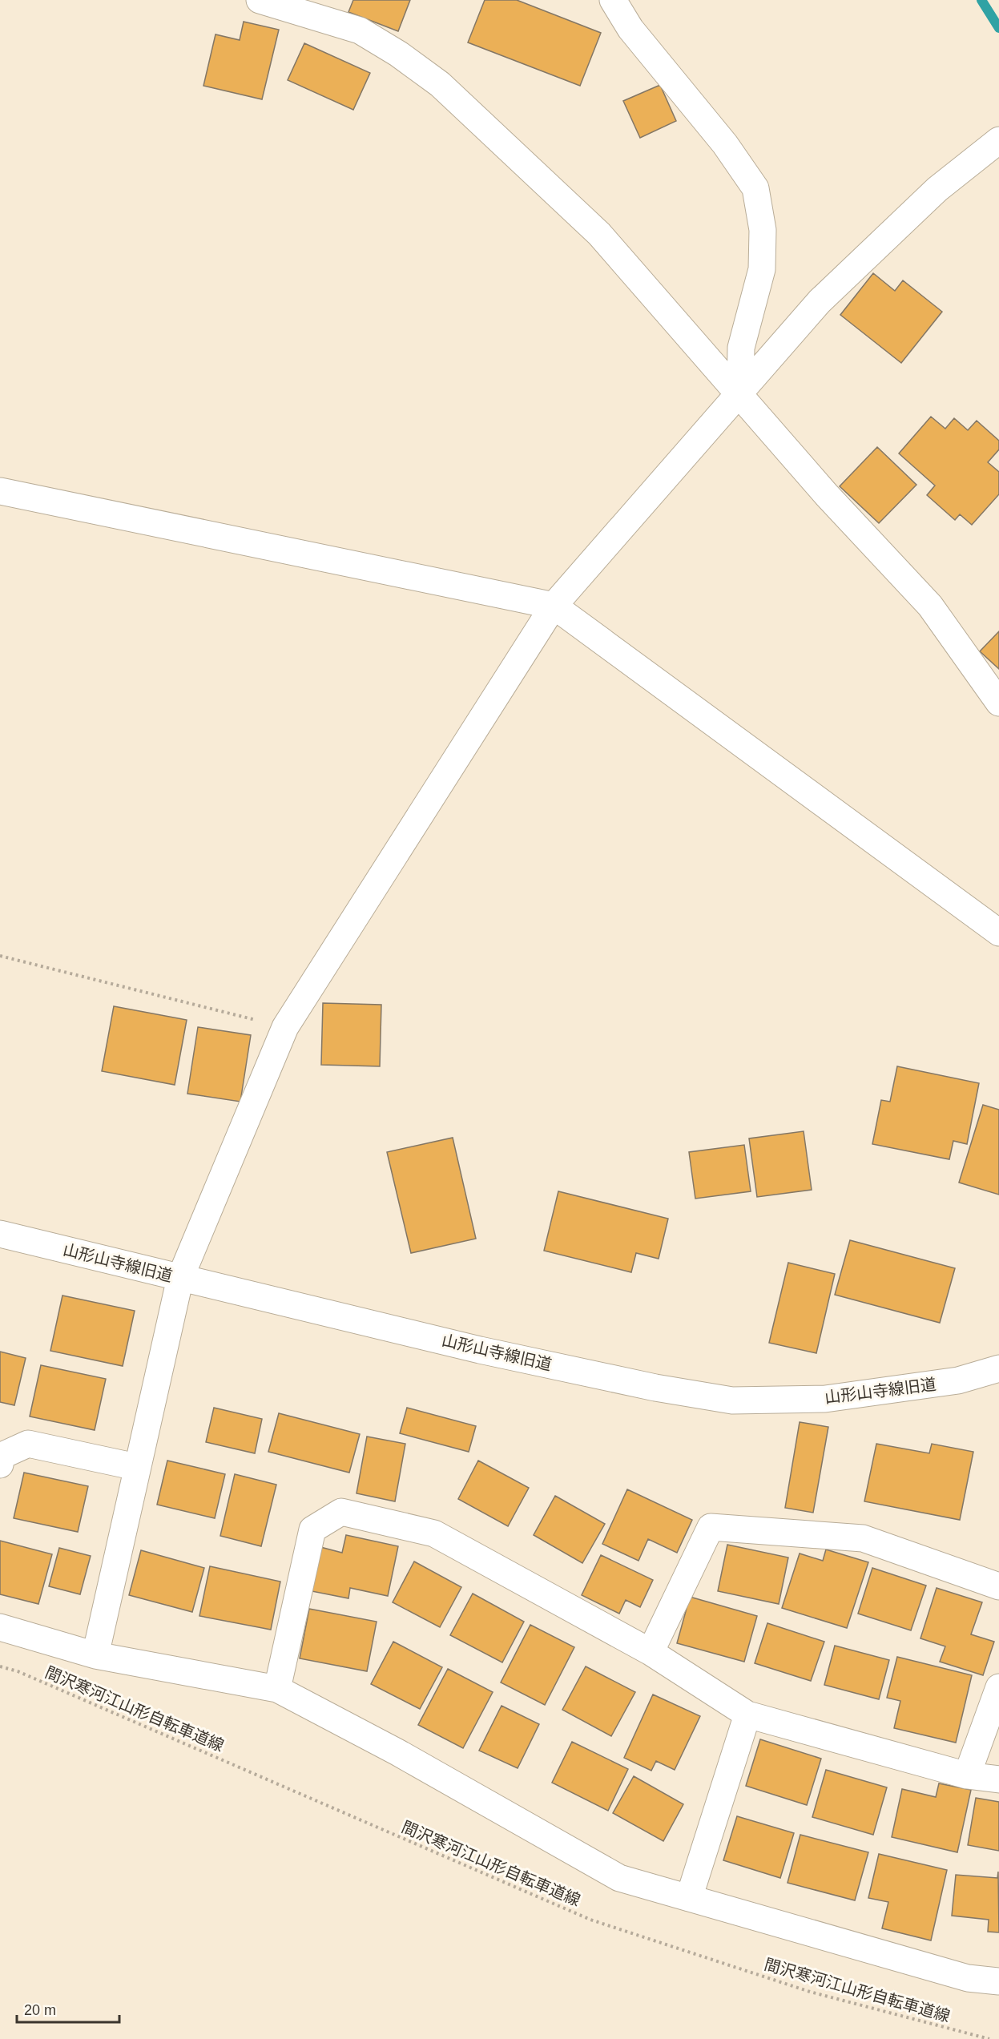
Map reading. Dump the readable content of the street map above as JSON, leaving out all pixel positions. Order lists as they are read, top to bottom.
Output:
{
  "streets": {
    "street": ["山形山寺線旧道"],
    "path": ["間沢寒河江山形自転車道線"]
  },
  "scale_bar": "20 m"
}
